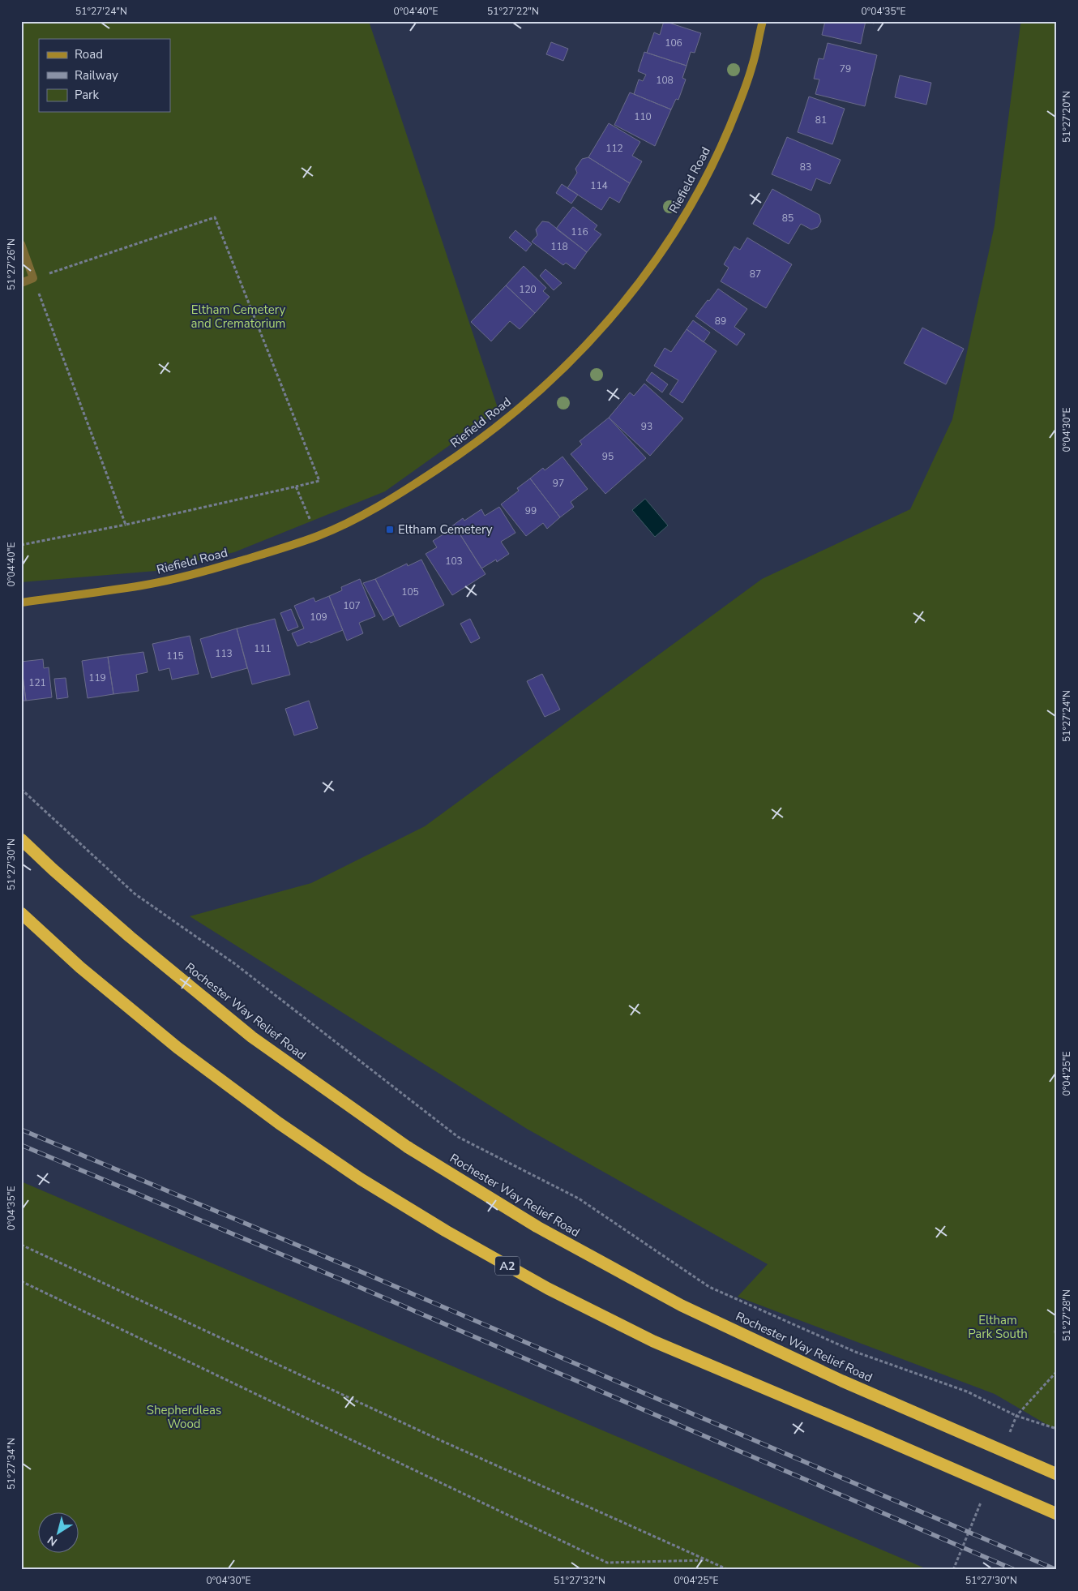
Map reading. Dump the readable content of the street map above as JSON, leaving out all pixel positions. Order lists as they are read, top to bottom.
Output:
{
  "streets": {
    "highway": ["Rochester Way Relief Road", "A2"],
    "street": ["Riefield Road"]
  },
  "parks": ["Eltham Cemetery and Crematorium", "Eltham Park South", "Shepherdleas Wood"],
  "places": {
    "transit": ["Eltham Cemetery"]
  },
  "house_numbers": [
    "106",
    "79",
    "108",
    "110",
    "81",
    "112",
    "83",
    "114",
    "85",
    "116",
    "118",
    "87",
    "120",
    "89",
    "93",
    "95",
    "97",
    "99",
    "103",
    "105",
    "107",
    "109",
    "111",
    "113",
    "115",
    "119",
    "121"
  ],
  "legend": ["Road", "Railway", "Park"],
  "north": "bottom left",
  "coordinates": [
    "51°27'24\"N",
    "0°04'40\"E",
    "51°27'22\"N",
    "0°04'35\"E",
    "51°27'20\"N",
    "51°27'26\"N",
    "0°04'30\"E",
    "51°27'30\"N",
    "0°04'25\"E",
    "51°27'28\"N",
    "51°27'34\"N",
    "51°27'32\"N"
  ]
}
